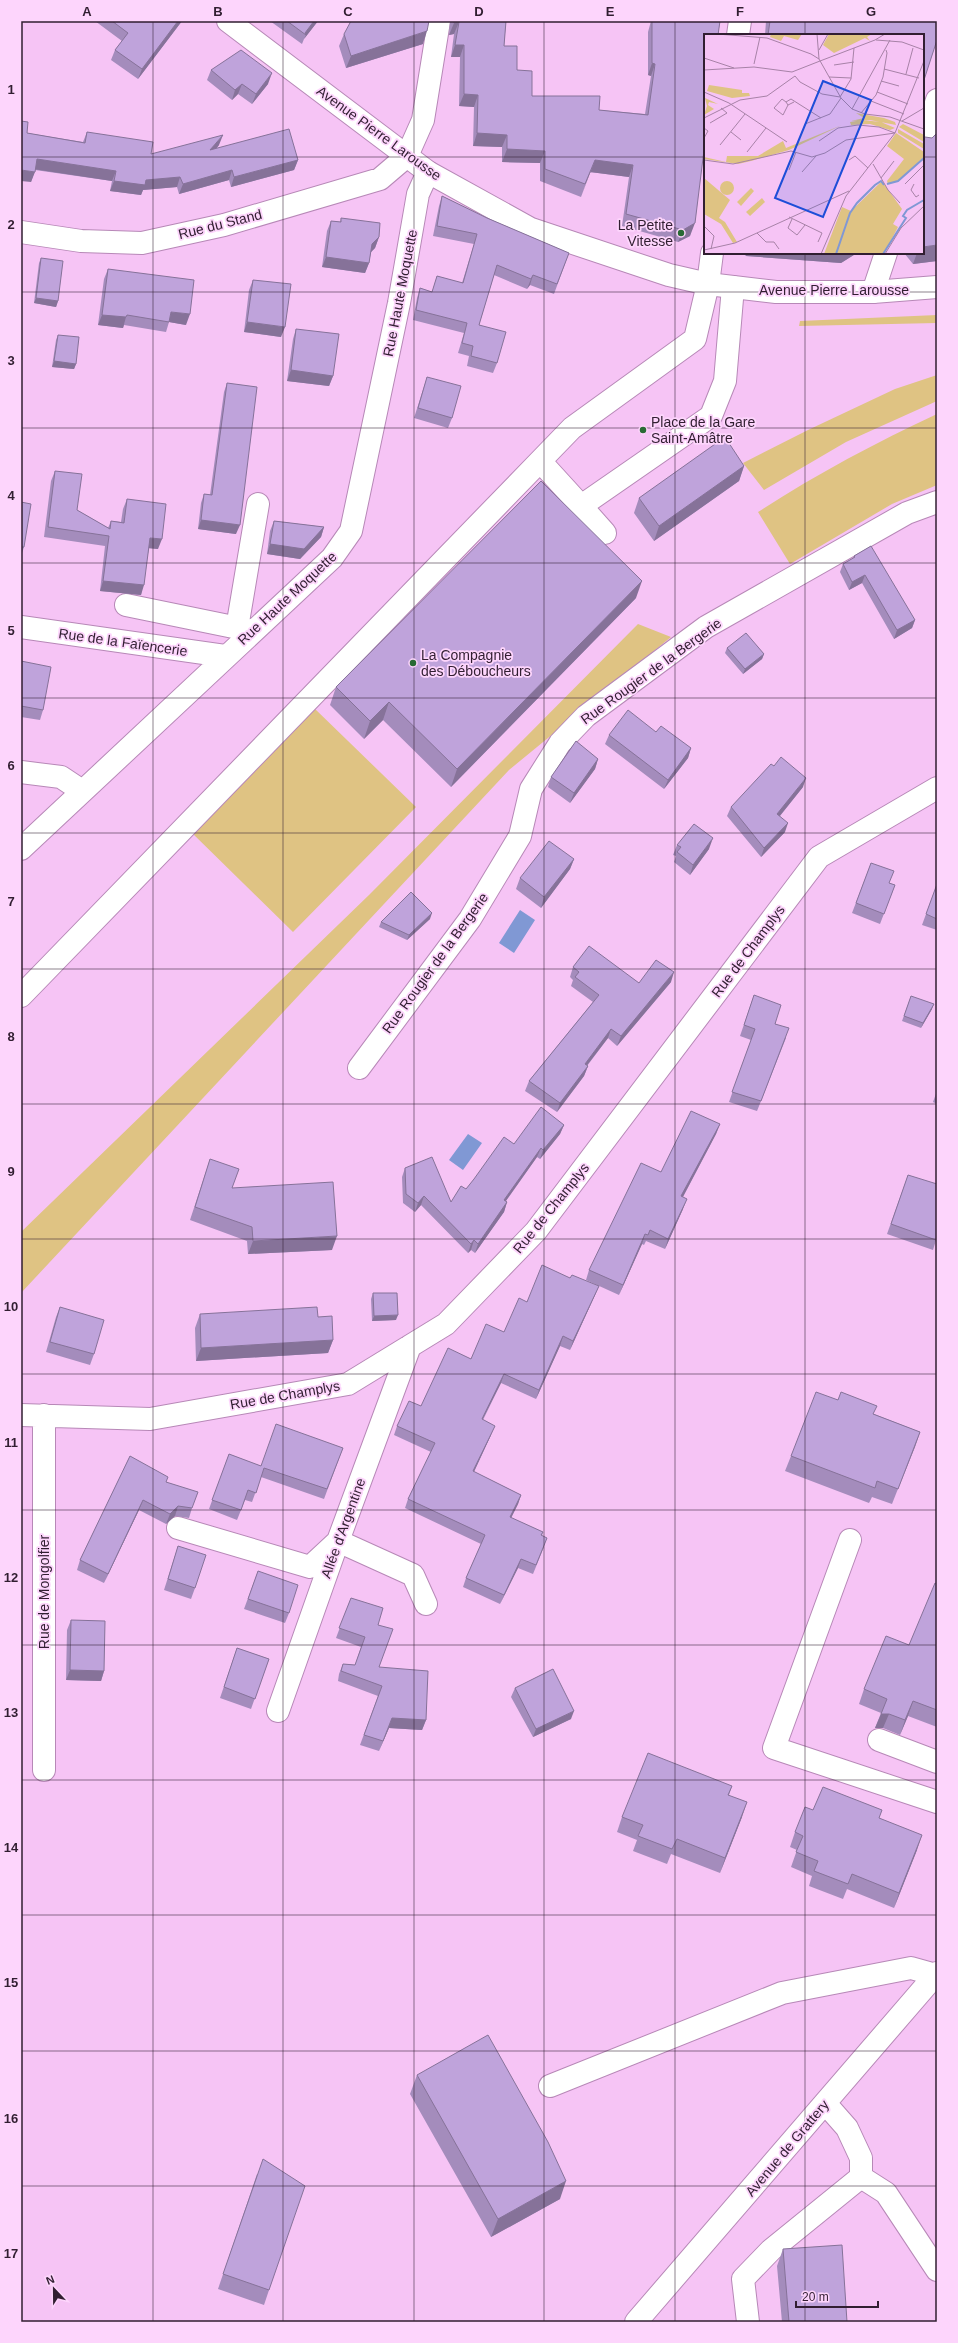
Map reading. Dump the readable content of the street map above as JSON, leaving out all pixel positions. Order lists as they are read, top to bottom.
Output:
{
  "streets": {
    "street": [
      "Avenue Pierre Larousse",
      "Rue du Stand",
      "Rue Haute Moquette",
      "Rue de la Faïencerie",
      "Rue Rougier de la Bergerie",
      "Rue de Champlys",
      "Allée d'Argentine",
      "Rue de Mongolfier",
      "Avenue de Grattery"
    ]
  },
  "crossings": [
    ["Avenue Pierre Larousse", "Rue du Stand"],
    ["Avenue Pierre Larousse", "Rue Haute Moquette"],
    ["Rue Haute Moquette", "Rue de la Faïencerie"],
    ["Rue de Champlys", "Allée d'Argentine"],
    ["Rue de Champlys", "Rue de Mongolfier"]
  ],
  "places": ["La Petite Vitesse", "Place de la Gare Saint-Amâtre", "La Compagnie des Déboucheurs"],
  "scale_bar": "20 m",
  "north": "top",
  "grid": {
    "columns": [
      "A",
      "B",
      "C",
      "D",
      "E",
      "F",
      "G"
    ],
    "rows": [
      "1",
      "2",
      "3",
      "4",
      "5",
      "6",
      "7",
      "8",
      "9",
      "10",
      "11",
      "12",
      "13",
      "14",
      "15",
      "16",
      "17"
    ]
  }
}
